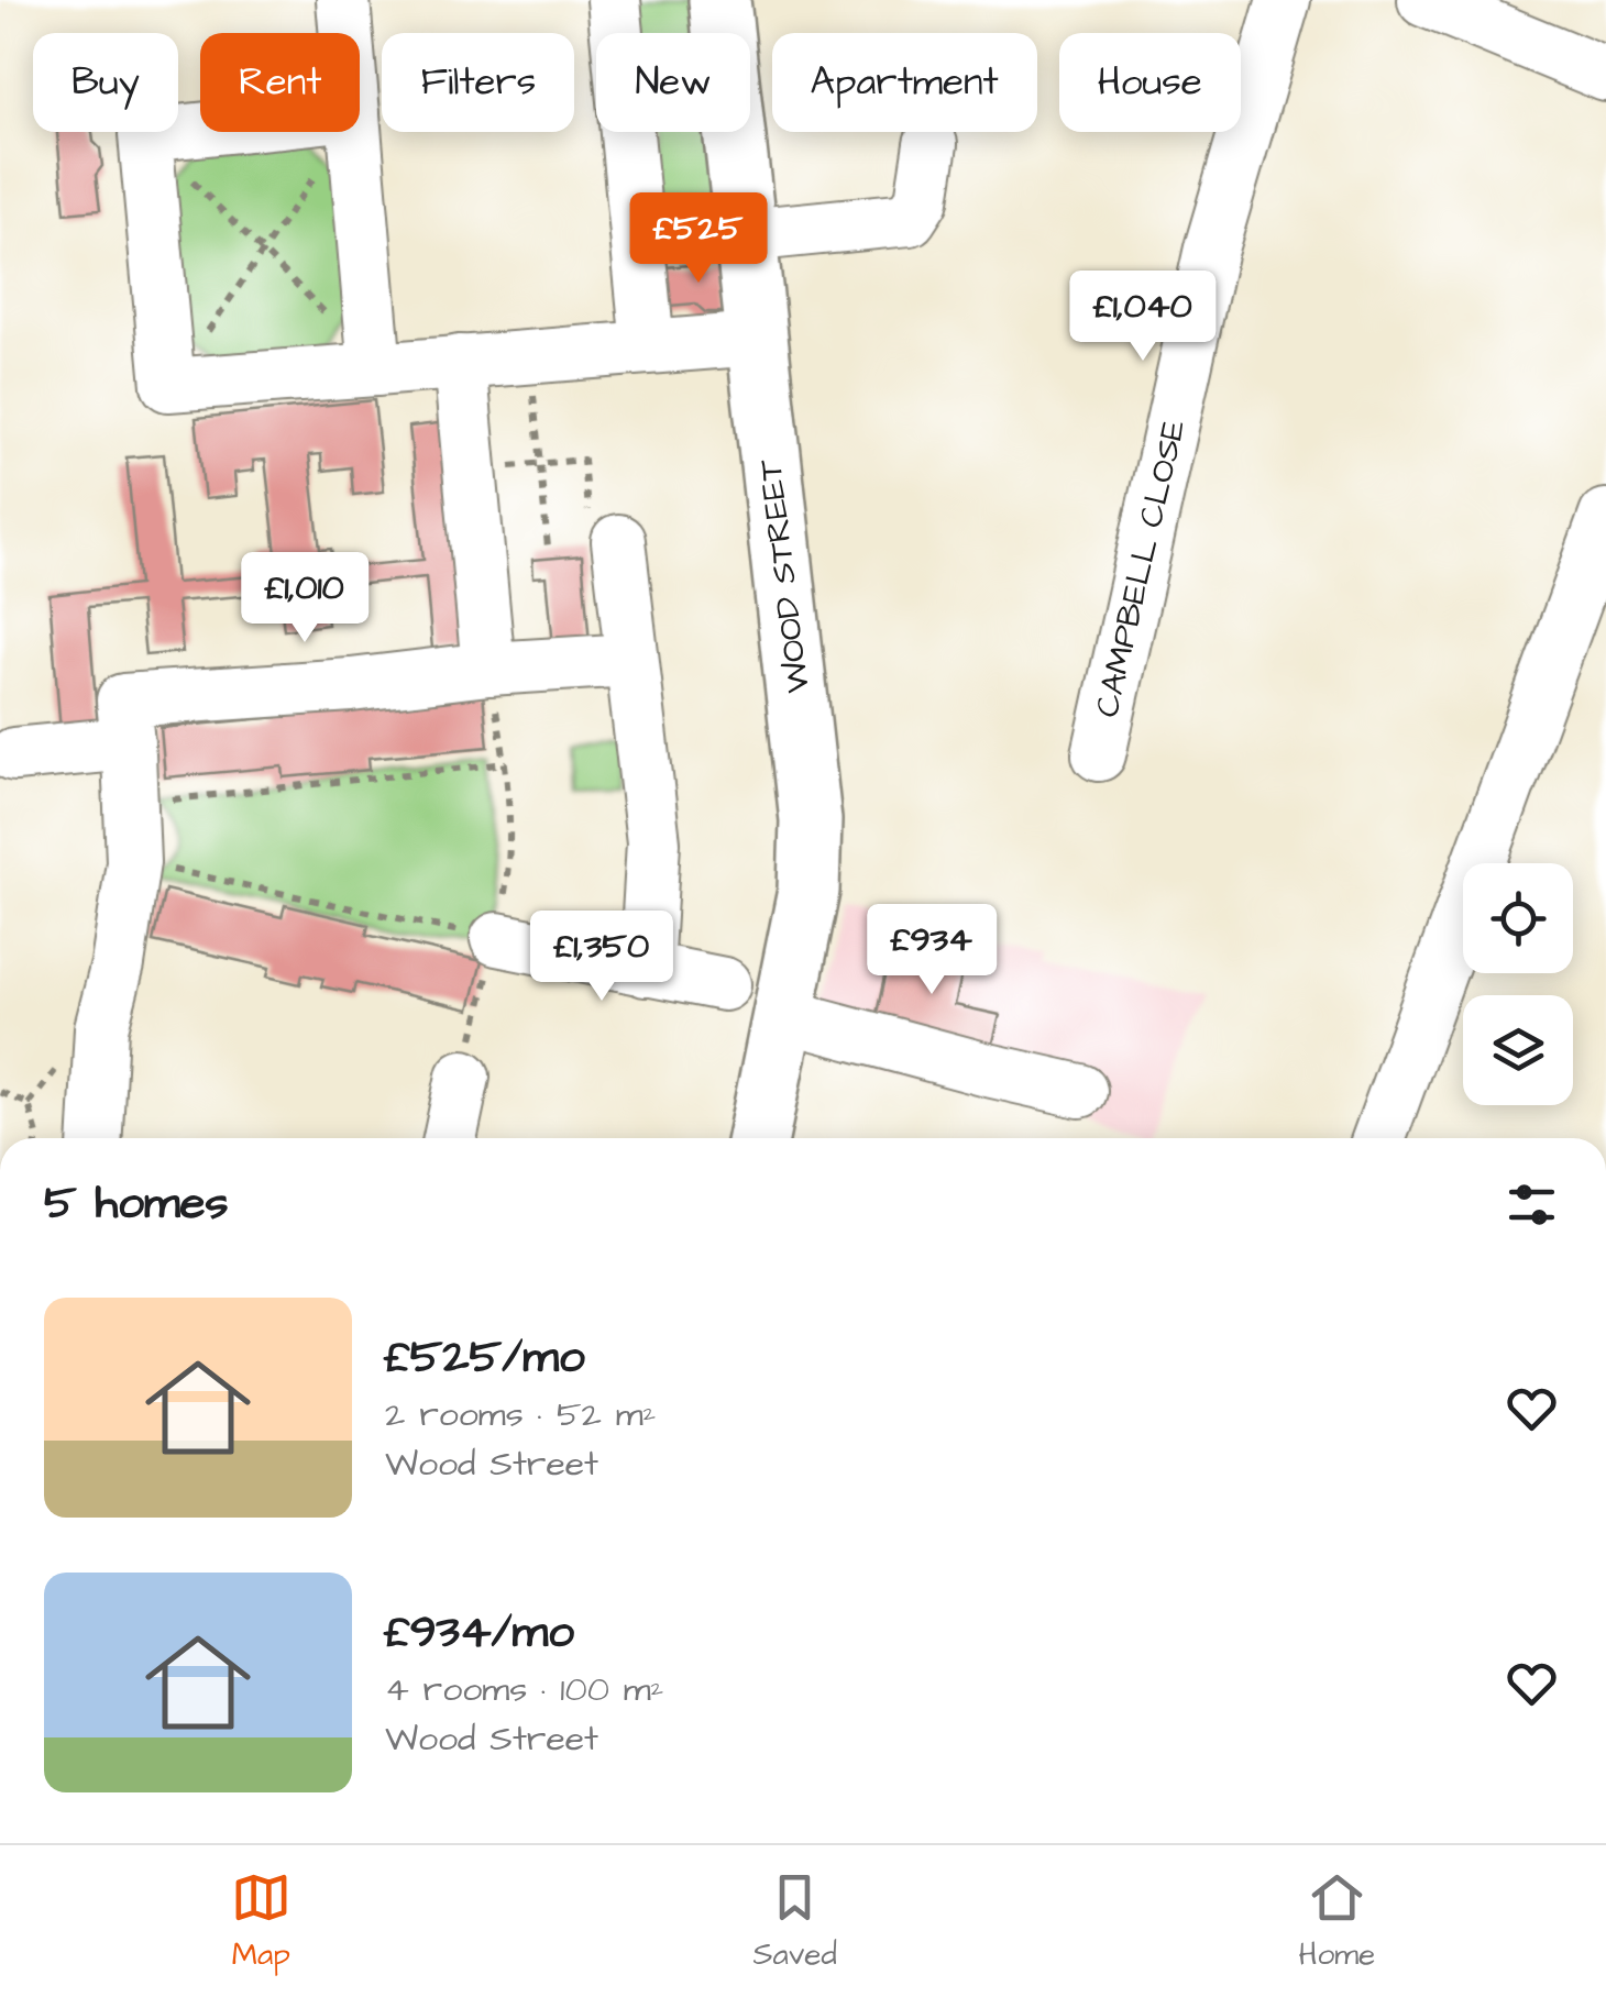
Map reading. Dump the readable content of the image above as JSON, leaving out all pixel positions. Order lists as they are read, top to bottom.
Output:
{
  "streets": {
    "main road": ["WOOD STREET"],
    "street": ["CAMPBELL CLOSE"]
  },
  "page": {
    "chip": [
      "Buy",
      "Rent",
      "Filters",
      "New",
      "Apartment",
      "House"
    ],
    "price": [
      "£525",
      "£1,040",
      "£1,010",
      "£934",
      "£1,350"
    ],
    "heading": "5 homes",
    "list": [
      {
        "name": "£525/mo",
        "note": "2 rooms · 52 m² · Wood Street"
      },
      {
        "name": "£934/mo",
        "note": "4 rooms · 100 m² · Wood Street"
      }
    ],
    "tabs": ["Map", "Saved", "Home"]
  }
}
